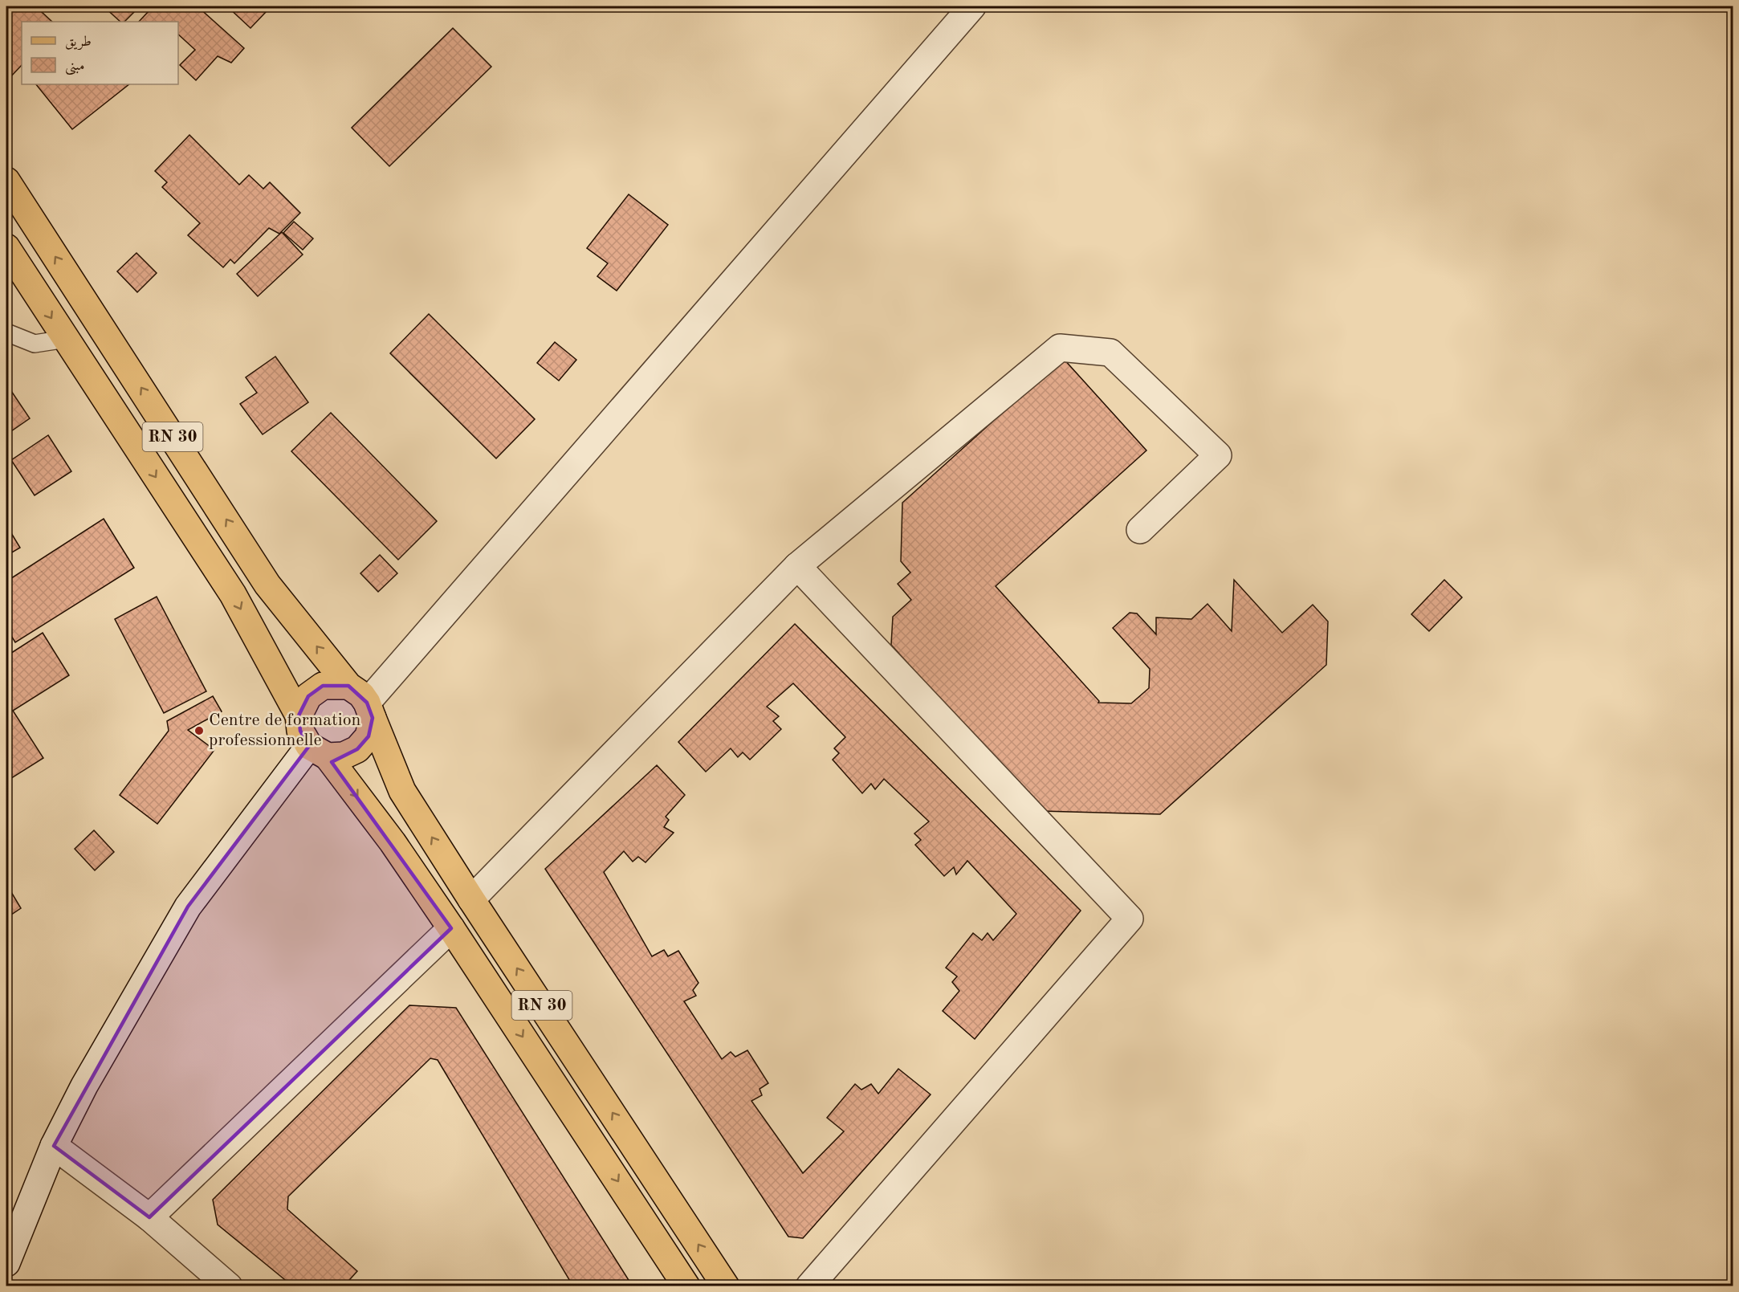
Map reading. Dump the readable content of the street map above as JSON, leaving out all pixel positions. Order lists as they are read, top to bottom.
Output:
{
  "streets": {
    "main road": ["RN 30"]
  },
  "places": ["Centre de formation professionnelle"],
  "legend": ["طريق", "مبنى"]
}
